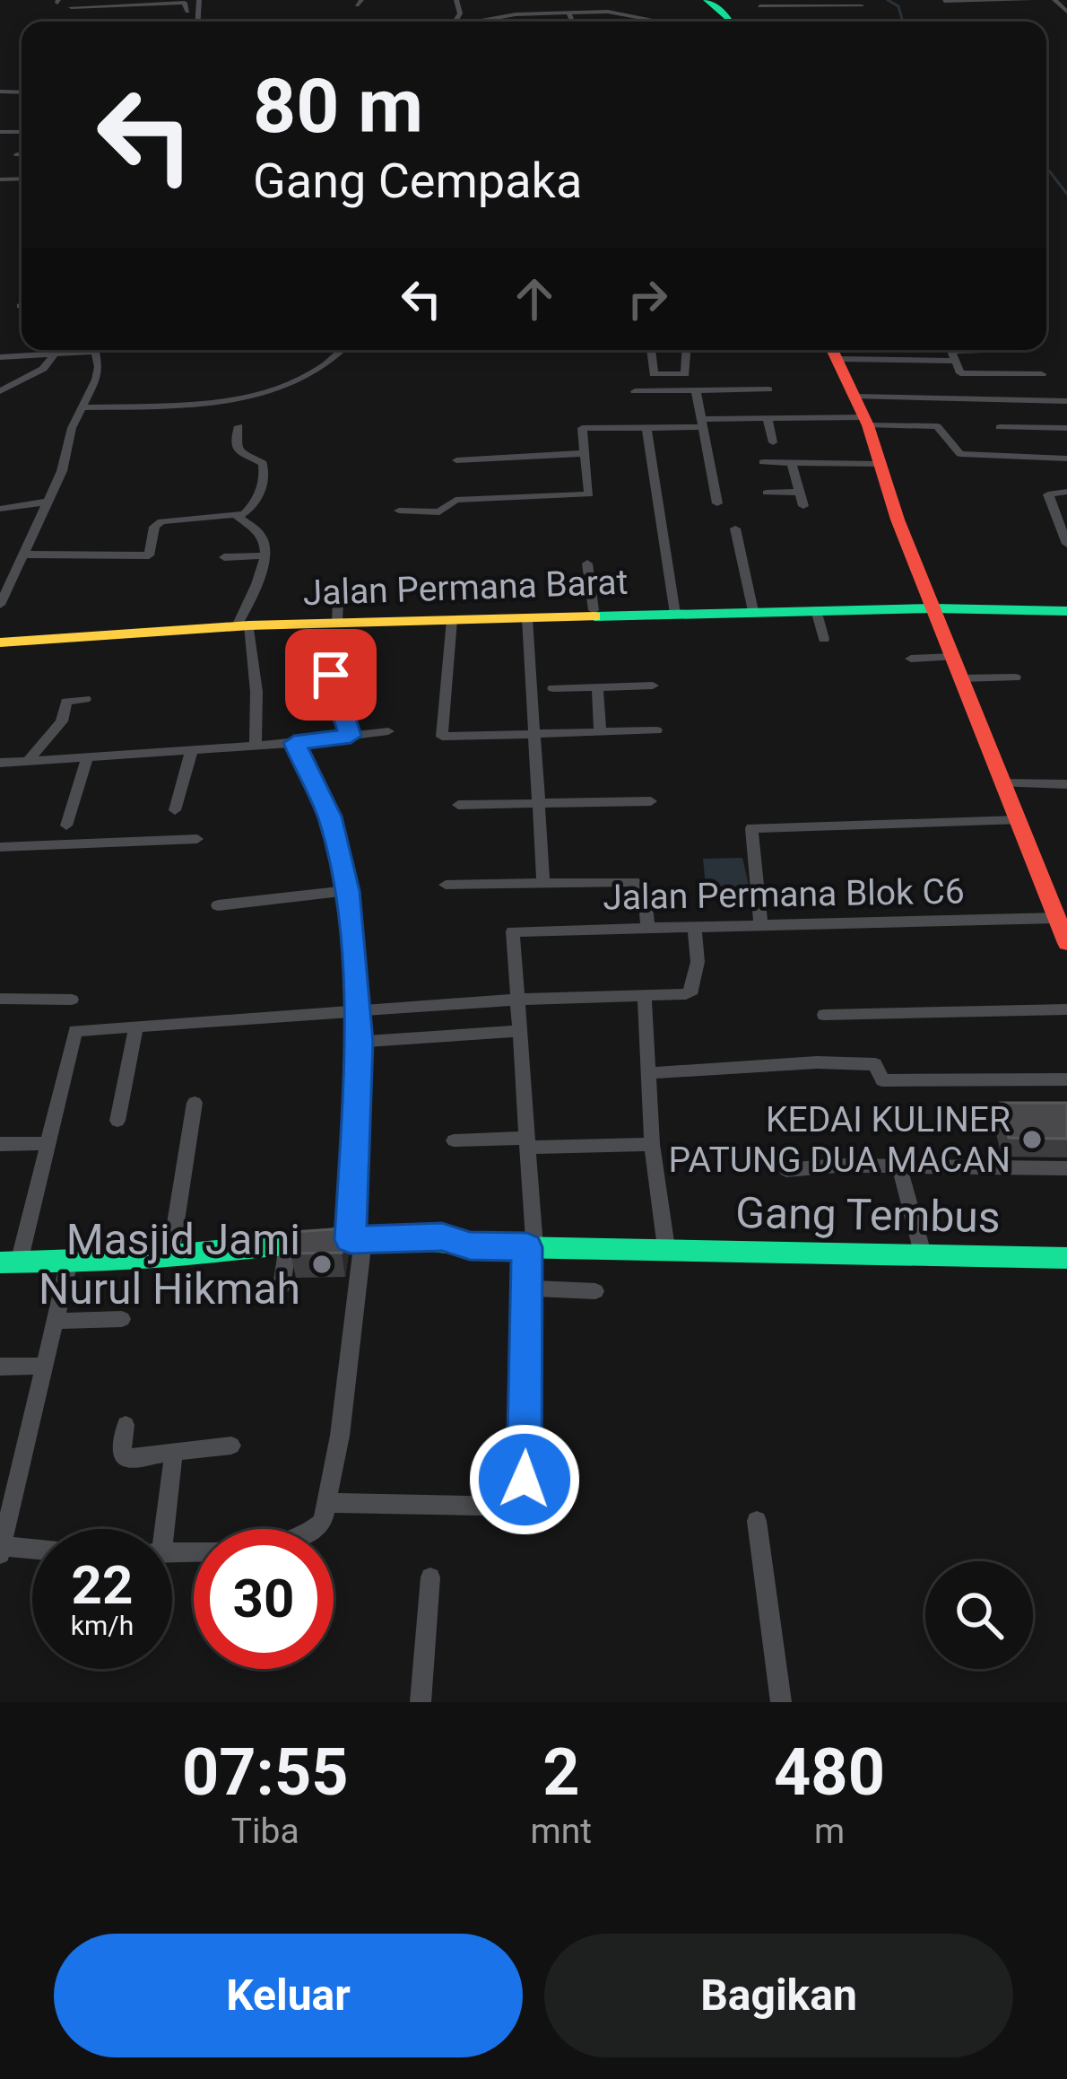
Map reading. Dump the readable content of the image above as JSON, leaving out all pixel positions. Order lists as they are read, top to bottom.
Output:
{
  "streets": {
    "street": ["Jalan Permana Barat", "Jalan Permana Blok C6", "Gang Tembus"]
  },
  "places": ["KEDAI KULINER PATUNG DUA MACAN", "Masjid Jami Nurul Hikmah"],
  "page": {
    "turn": ["80 m", "Gang Cempaka"],
    "speed": "22 km/h",
    "limit": "30",
    "eta": [
      "07:55",
      "Tiba",
      "2",
      "mnt",
      "480",
      "m"
    ],
    "buttons": ["Keluar", "Bagikan"]
  }
}
